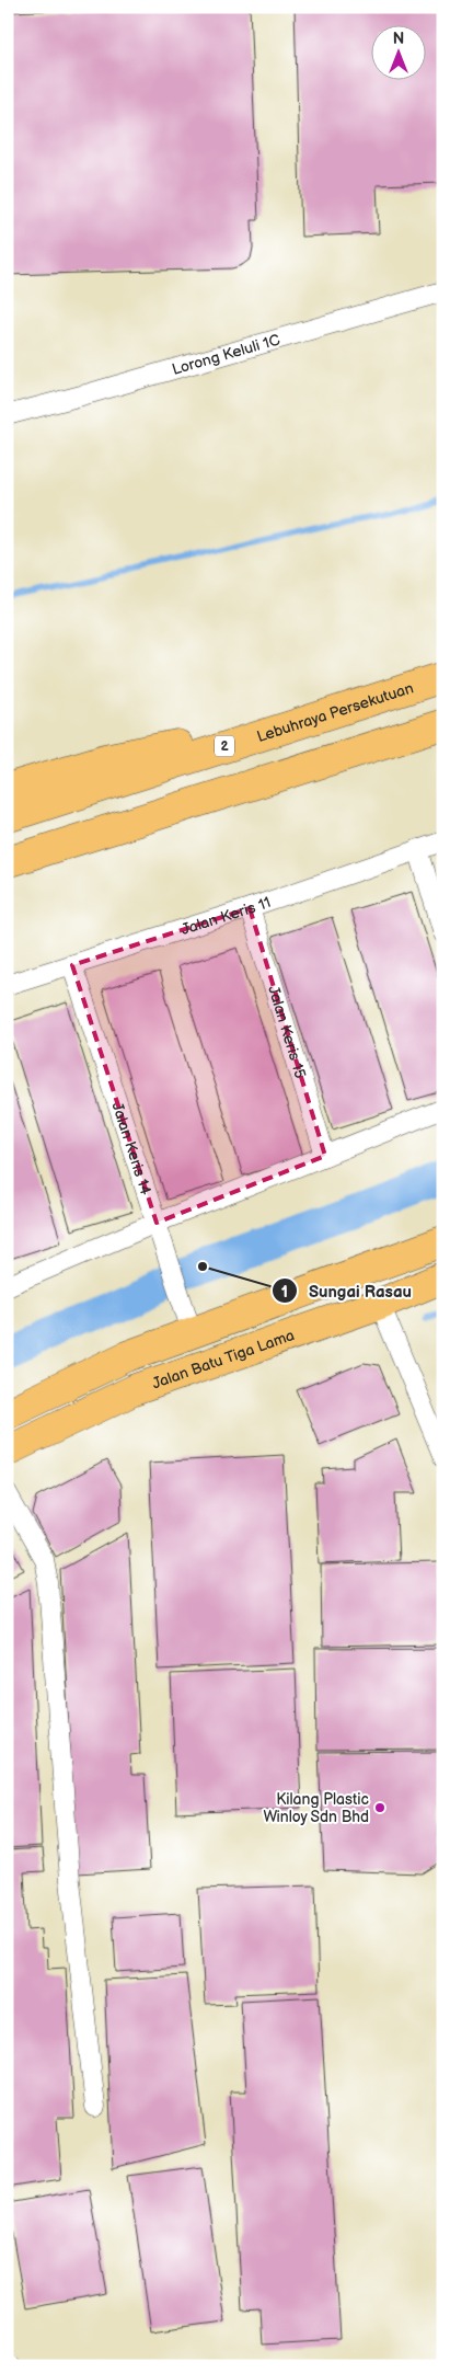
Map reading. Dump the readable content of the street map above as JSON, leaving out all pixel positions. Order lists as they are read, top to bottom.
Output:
{
  "streets": {
    "main road": ["Lebuhraya Persekutuan", "2", "Jalan Batu Tiga Lama"],
    "street": [
      "Lorong Keluli 1C",
      "Jalan Keris 11",
      "Jalan Keris 15",
      "Jalan Keris 14"
    ]
  },
  "crossings": [
    ["Jalan Keris 11", "Jalan Keris 15"],
    ["Jalan Keris 11", "Jalan Keris 14"]
  ],
  "places": ["Sungai Rasau", "Kilang Plastic Winloy Sdn Bhd"],
  "north": "top"
}
